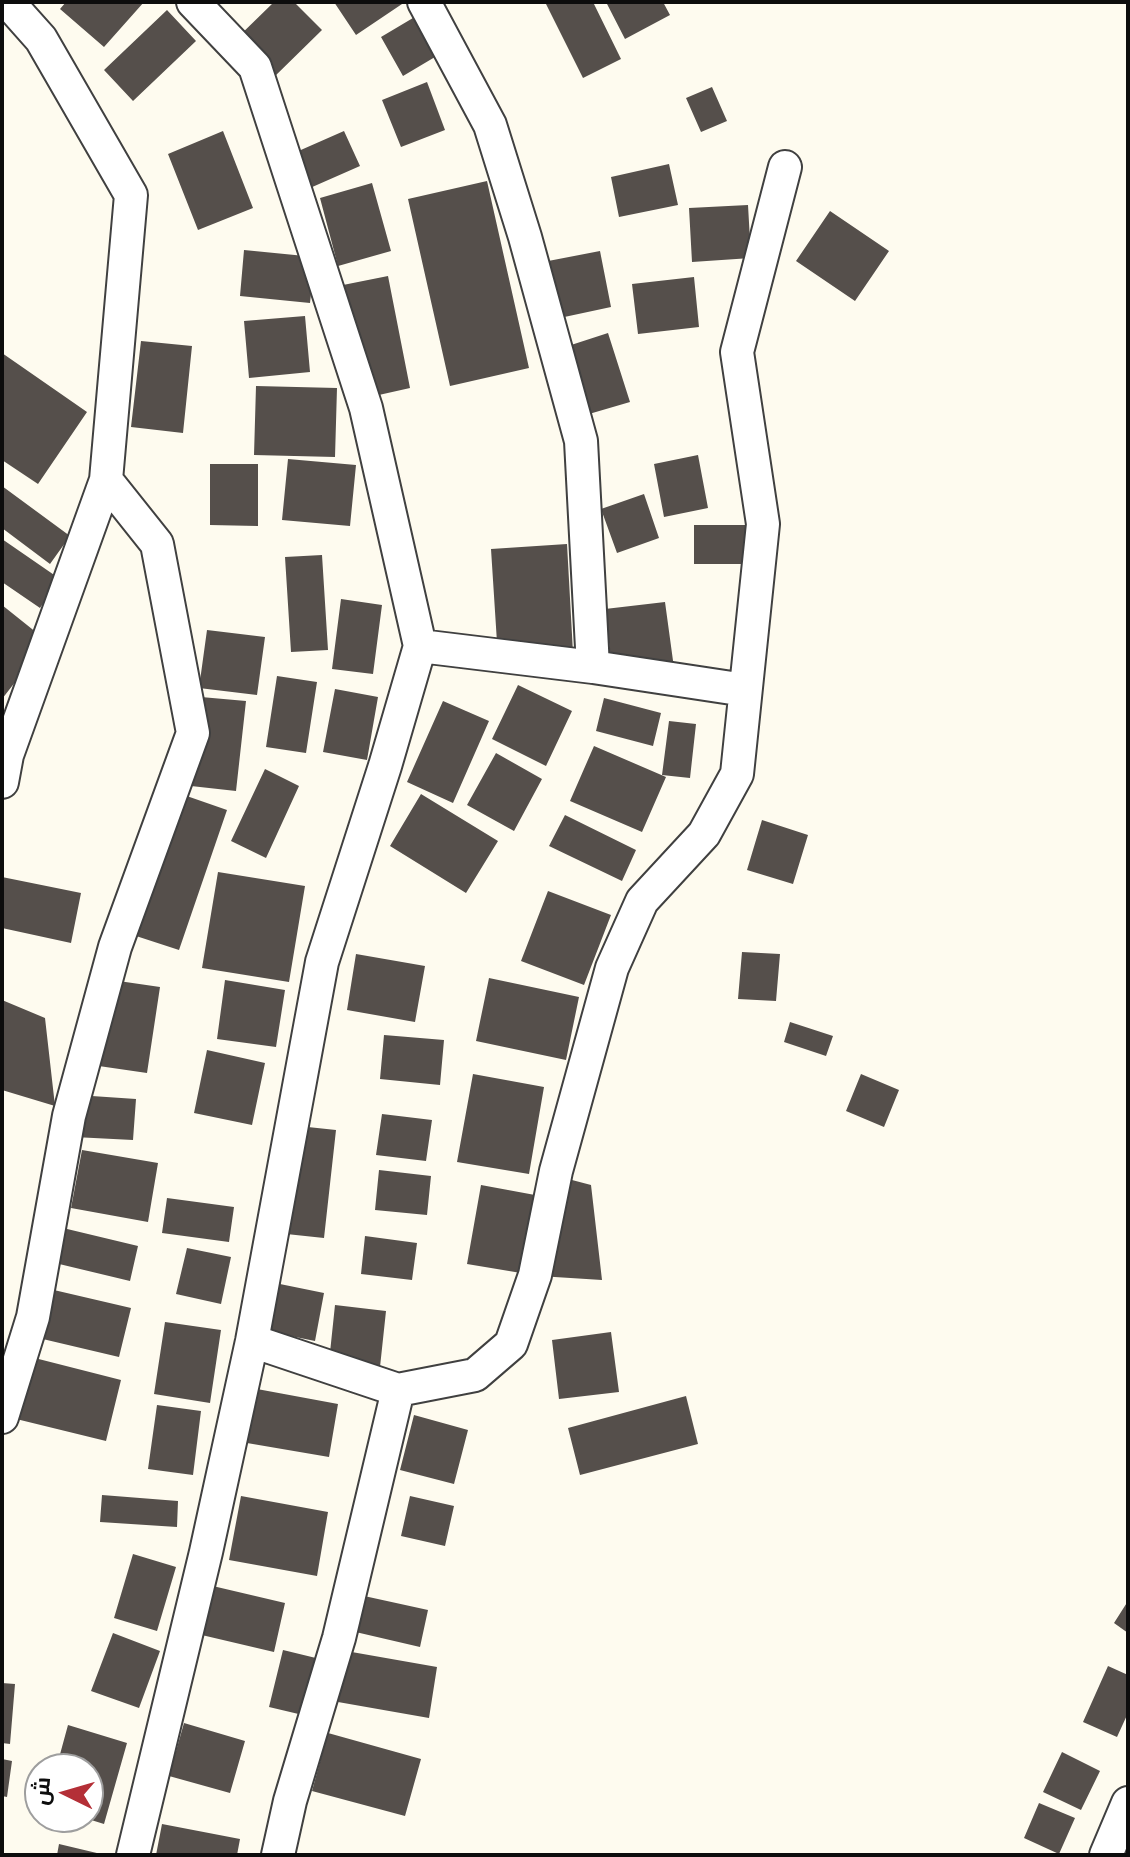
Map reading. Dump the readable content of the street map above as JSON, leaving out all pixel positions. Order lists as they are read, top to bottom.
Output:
{
  "north": "left"
}
